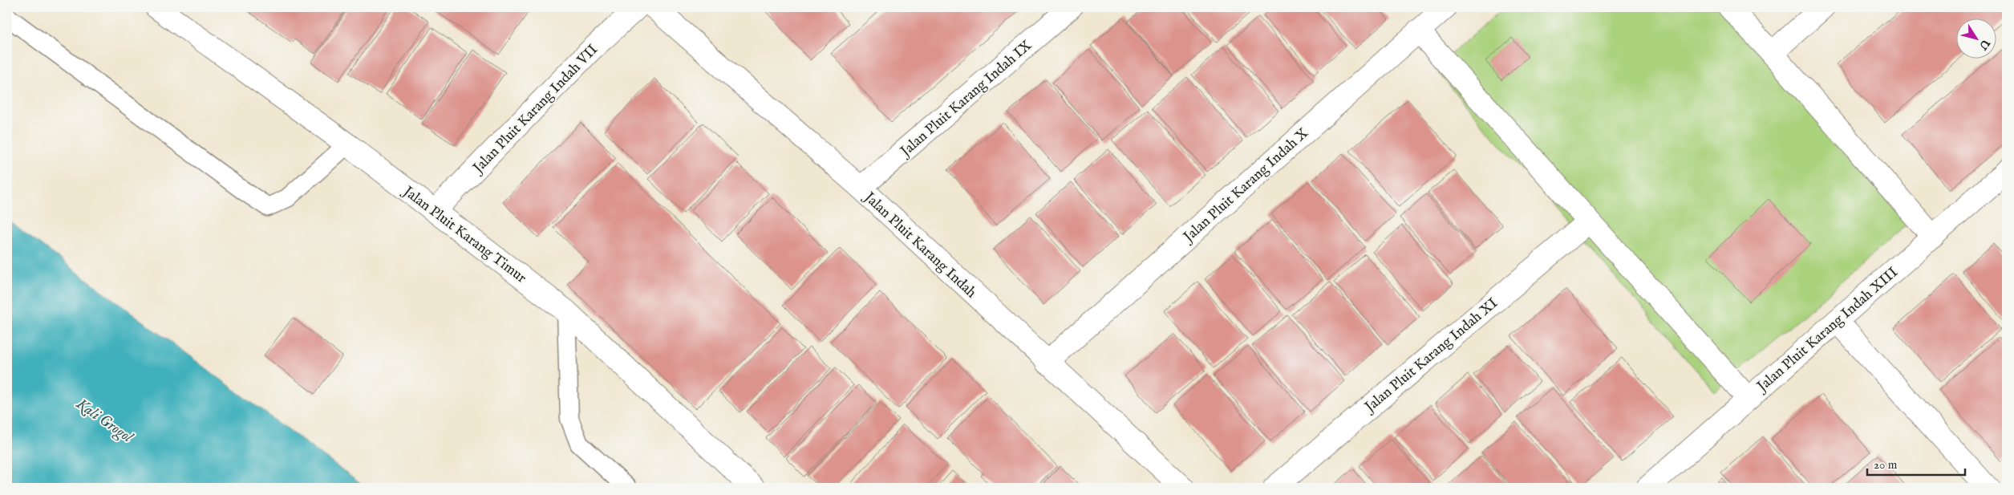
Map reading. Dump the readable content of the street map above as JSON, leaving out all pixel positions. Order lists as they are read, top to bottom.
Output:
{
  "streets": {
    "street": [
      "Jalan Pluit Karang Indah IX",
      "Jalan Pluit Karang Indah VII",
      "Jalan Pluit Karang Indah X",
      "Jalan Pluit Karang Timur",
      "Jalan Pluit Karang Indah",
      "Jalan Pluit Karang Indah XIII",
      "Jalan Pluit Karang Indah XI"
    ]
  },
  "crossings": [
    ["Jalan Pluit Karang Indah IX", "Jalan Pluit Karang Indah"],
    ["Jalan Pluit Karang Indah VII", "Jalan Pluit Karang Timur"],
    ["Jalan Pluit Karang Indah X", "Jalan Pluit Karang Indah"]
  ],
  "water": ["Kali Grogol"],
  "scale_bar": "20 m",
  "north": "bottom right"
}
